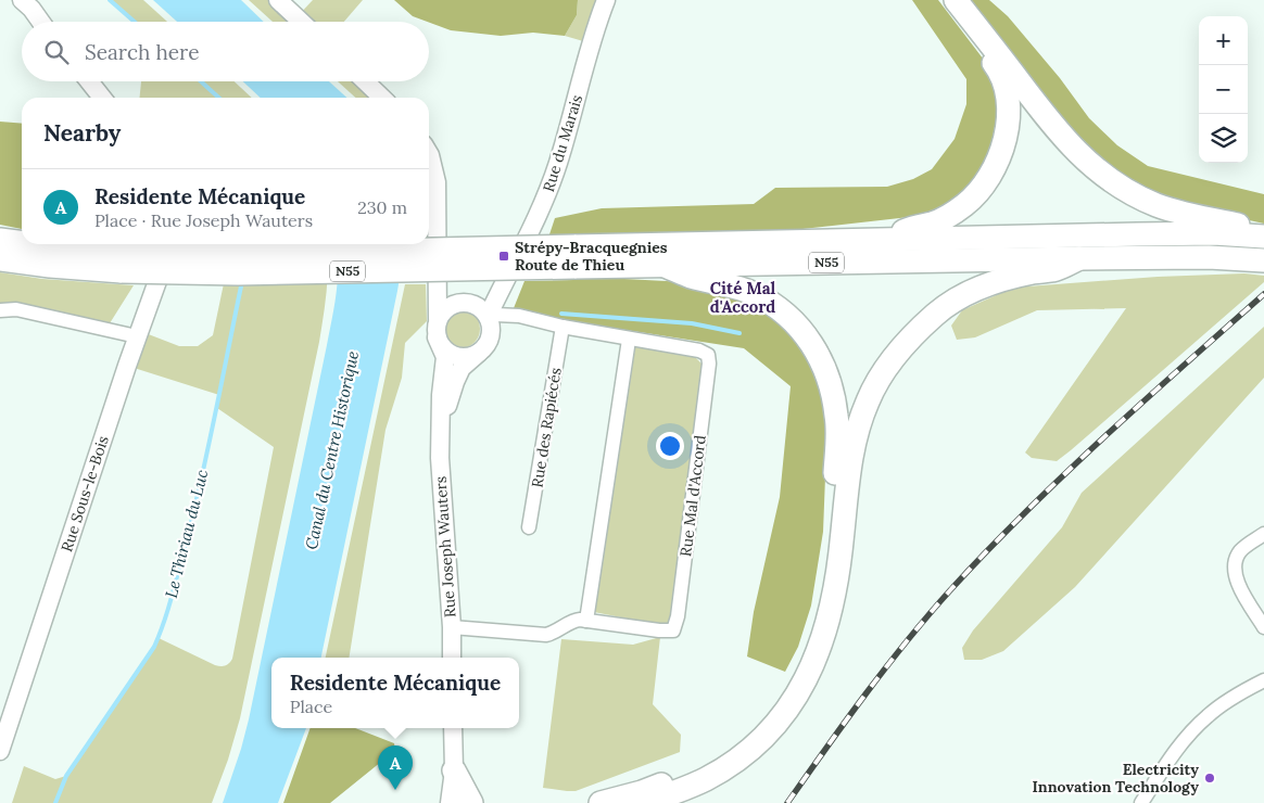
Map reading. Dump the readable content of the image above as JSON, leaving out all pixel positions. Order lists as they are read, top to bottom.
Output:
{
  "streets": {
    "highway": ["N55"],
    "street": [
      "Rue du Marais",
      "Rue des Rapiécés",
      "Rue Sous-le-Bois",
      "Rue Mal d'Accord",
      "Rue Joseph Wauters"
    ]
  },
  "crossings": [
    ["Rue du Marais", "Rue Mal d'Accord"],
    ["Rue du Marais", "Rue Joseph Wauters"],
    ["Rue des Rapiécés", "Rue Mal d'Accord"],
    ["Rue Mal d'Accord", "Rue Joseph Wauters"]
  ],
  "districts": ["Cité Mal d'Accord"],
  "water": ["Canal du Centre Historique", "Le Thiriau du Luc"],
  "places": {
    "transit": ["Strépy-Bracquegnies Route de Thieu"],
    "other": ["Electricity Innovation Technology"]
  },
  "page": {
    "map_buttons": ["+", "−"],
    "search": "Search here",
    "heading": "Nearby",
    "list": [
      {
        "mark": "A",
        "name": "Residente Mécanique",
        "note": "Place · Rue Joseph Wauters",
        "value": "230 m"
      }
    ],
    "popup": ["Residente Mécanique", "Place"],
    "pins": "A"
  }
}
